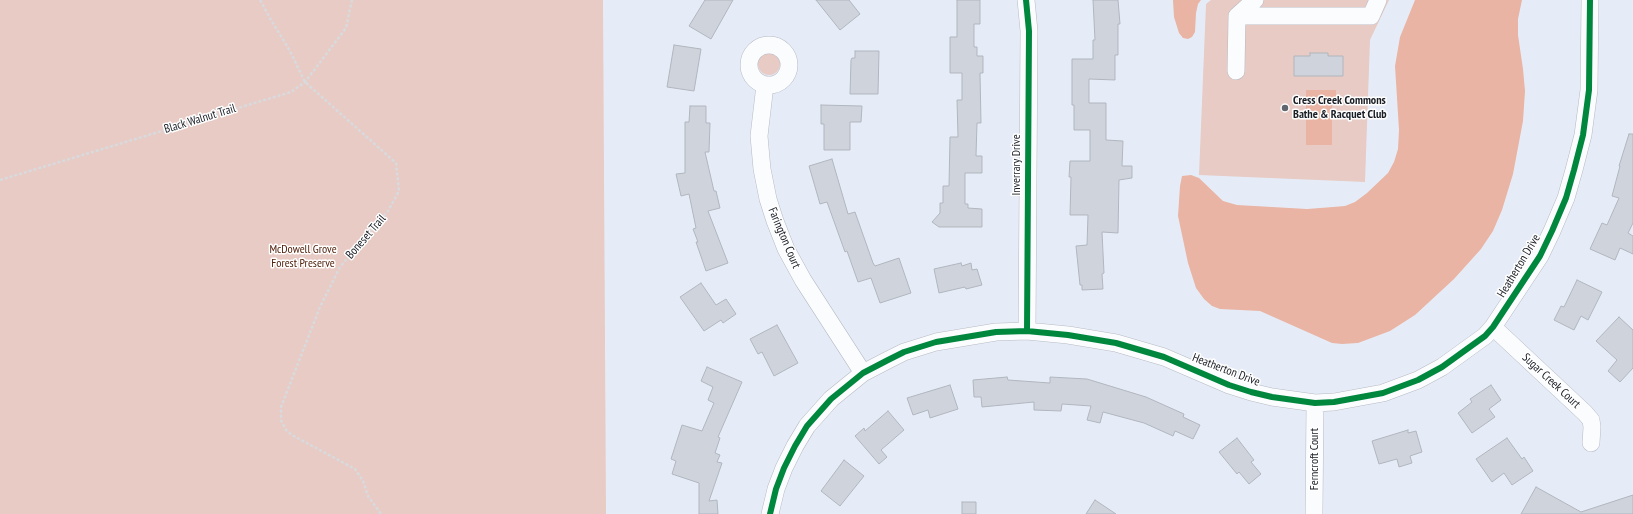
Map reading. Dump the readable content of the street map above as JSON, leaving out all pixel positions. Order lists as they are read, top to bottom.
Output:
{
  "streets": {
    "street": [
      "Inverrary Drive",
      "Farington Court",
      "Heatherton Drive",
      "Sugar Creek Court",
      "Ferncroft Court"
    ],
    "path": ["Black Walnut Trail", "Boneset Trail"]
  },
  "crossings": [
    ["Black Walnut Trail", "Boneset Trail"],
    ["Inverrary Drive", "Heatherton Drive"],
    ["Farington Court", "Heatherton Drive"],
    ["Heatherton Drive", "Sugar Creek Court"],
    ["Heatherton Drive", "Ferncroft Court"]
  ],
  "parks": ["McDowell Grove Forest Preserve"],
  "places": ["Cress Creek Commons Bathe & Racquet Club"]
}
